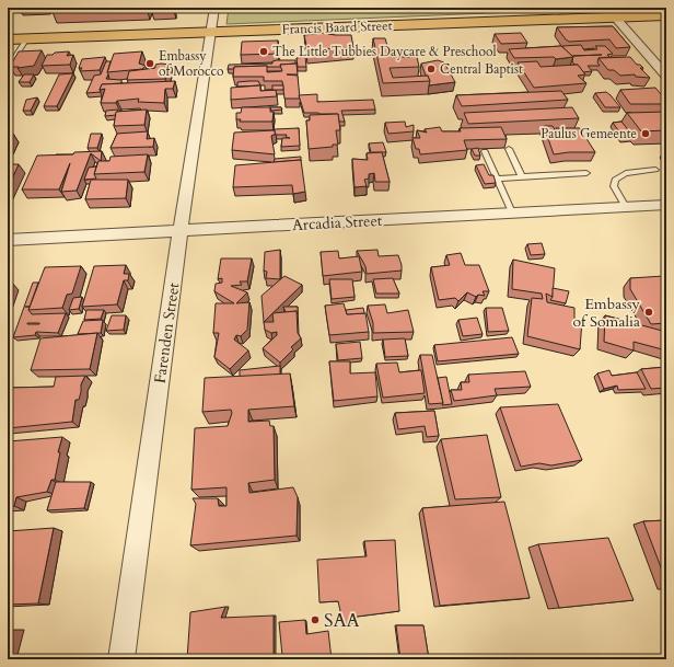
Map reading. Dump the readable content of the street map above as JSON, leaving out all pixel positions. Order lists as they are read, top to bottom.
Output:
{
  "streets": {
    "main road": ["Francis Baard Street"],
    "street": ["Arcadia Street", "Farenden Street"]
  },
  "crossings": [
    ["Francis Baard Street", "Farenden Street"],
    ["Arcadia Street", "Farenden Street"]
  ],
  "places": [
    "The Little Tubbies Daycare & Preschool",
    "Embassy of Morocco",
    "Central Baptist",
    "Paulus Gemeente",
    "Embassy of Somalia",
    "SAA"
  ]
}
